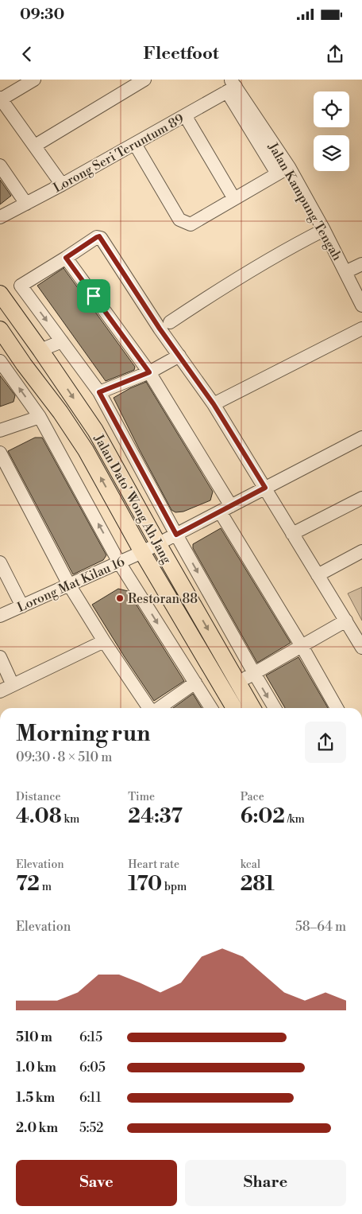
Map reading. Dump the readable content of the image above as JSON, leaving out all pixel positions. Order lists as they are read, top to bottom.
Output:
{
  "streets": {
    "main road": ["Jalan Dato' Wong Ah Jang"],
    "street": ["Lorong Seri Teruntum 89", "Jalan Kampung Tengah", "Lorong Mat Kilau 16"]
  },
  "crossings": [
    ["Lorong Seri Teruntum 89", "Jalan Kampung Tengah"],
    ["Jalan Dato' Wong Ah Jang", "Lorong Mat Kilau 16"]
  ],
  "places": ["Restoran 88"],
  "page": {
    "status": "09:30",
    "header": "Fleetfoot",
    "heading": ["Morning run", "09:30 · 8 × 510 m"],
    "stats": [
      ["Distance", "4.08 km"],
      ["Time", "24:37"],
      ["Pace", "6:02 /km"],
      ["Elevation", "72 m"],
      ["Heart rate", "170 bpm"],
      ["kcal", "281"]
    ],
    "chart": ["Elevation", "58–64 m"],
    "list": [
      {
        "name": "510 m",
        "note": "6:15"
      },
      {
        "name": "1.0 km",
        "note": "6:05"
      },
      {
        "name": "1.5 km",
        "note": "6:11"
      },
      {
        "name": "2.0 km",
        "note": "5:52"
      }
    ],
    "buttons": ["Save", "Share"]
  }
}
